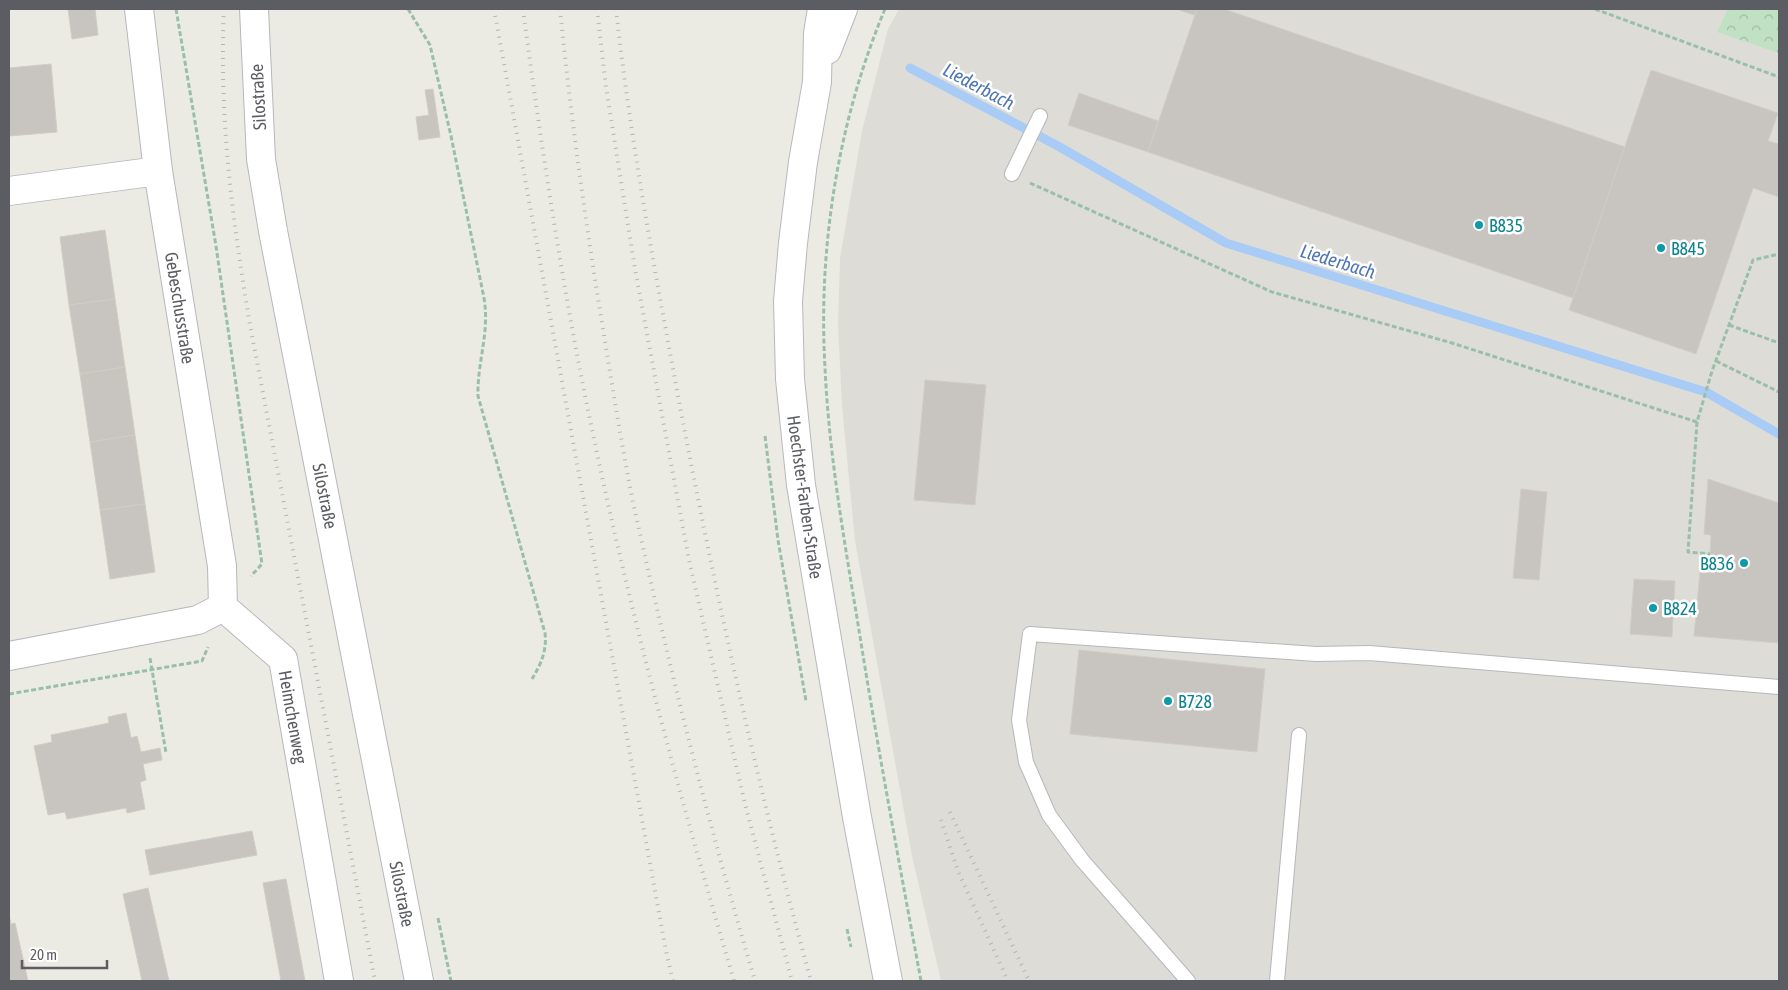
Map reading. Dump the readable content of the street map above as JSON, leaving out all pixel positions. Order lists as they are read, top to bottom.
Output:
{
  "streets": {
    "street": [
      "Silostraße",
      "Gebeschusstraße",
      "Hoechster-Farben-Straße",
      "Heimchenweg"
    ]
  },
  "crossings": [
    ["Gebeschusstraße", "Heimchenweg"]
  ],
  "water": ["Liederbach"],
  "places": [
    "B835",
    "B845",
    "B836",
    "B824",
    "B728"
  ],
  "scale_bar": "20 m"
}
